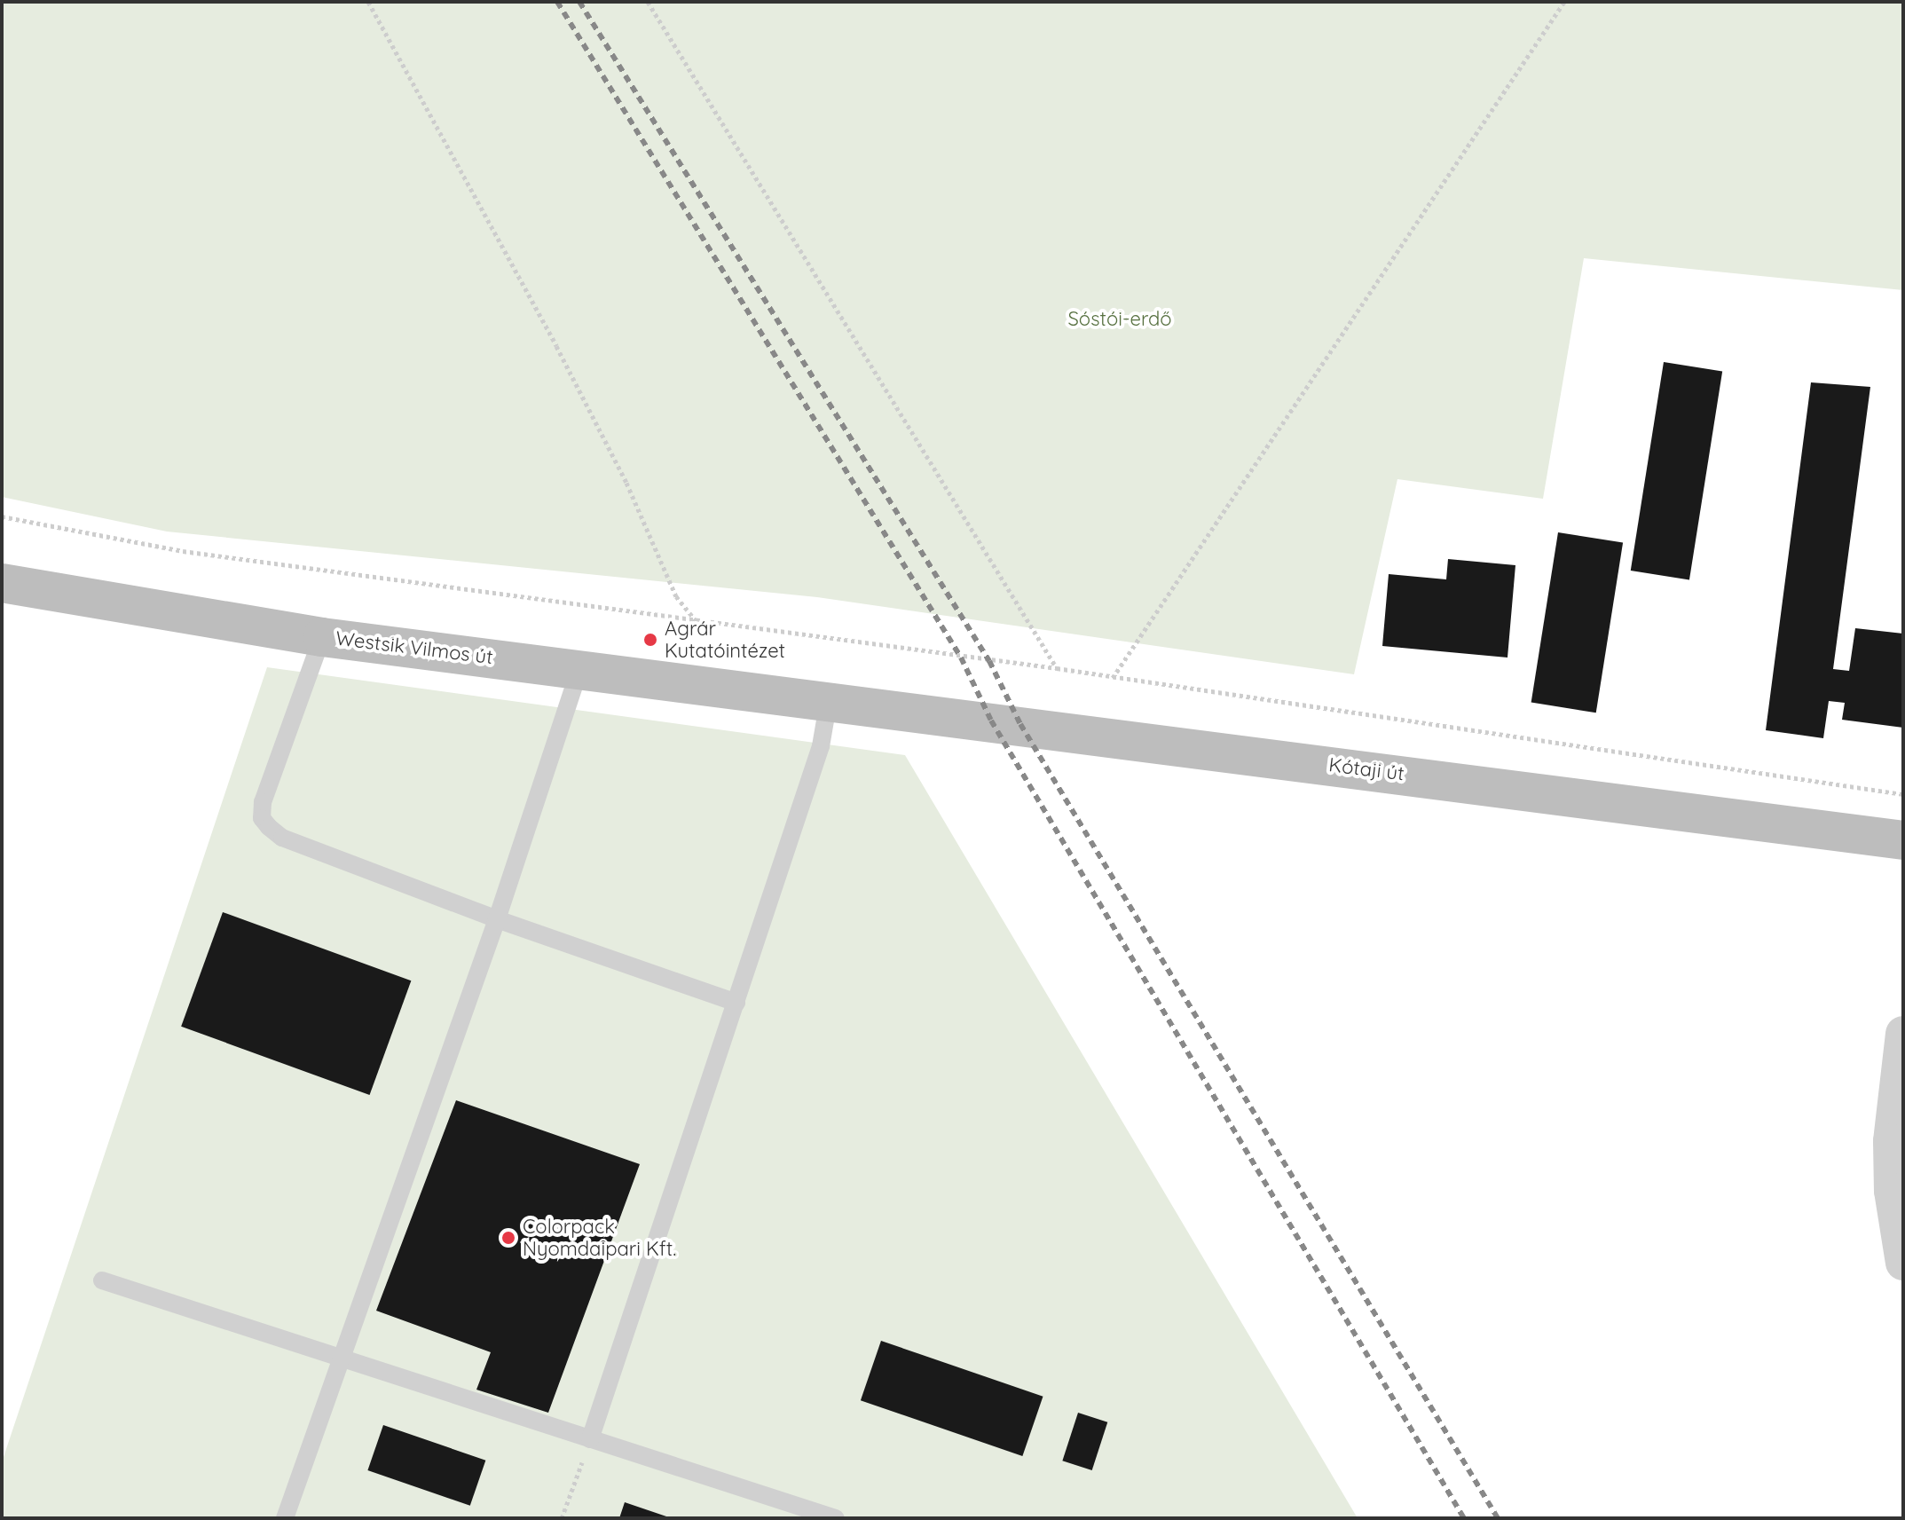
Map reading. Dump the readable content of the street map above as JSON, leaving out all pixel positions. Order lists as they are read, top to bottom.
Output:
{
  "streets": {
    "main road": ["Westsik Vilmos út", "Kótaji út"]
  },
  "crossings": [
    ["Westsik Vilmos út", "Kótaji út"]
  ],
  "parks": ["Sóstói-erdő"],
  "places": ["Agrár Kutatóintézet", "Colorpack Nyomdaipari Kft."]
}
